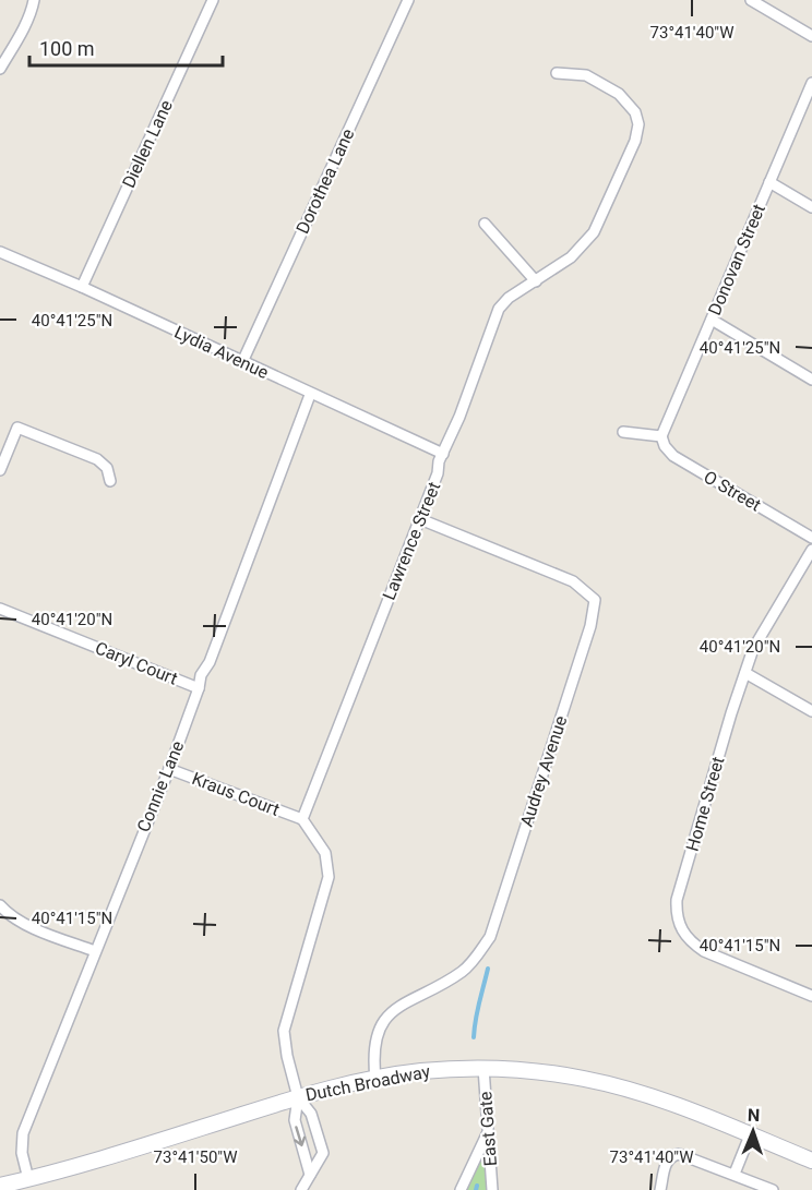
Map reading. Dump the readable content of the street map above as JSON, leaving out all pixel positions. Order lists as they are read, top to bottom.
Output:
{
  "streets": {
    "main road": ["Dutch Broadway"],
    "street": [
      "Diellen Lane",
      "Dorothea Lane",
      "Donovan Street",
      "Lydia Avenue",
      "O Street",
      "Lawrence Street",
      "Caryl Court",
      "Audrey Avenue",
      "Connie Lane",
      "Kraus Court",
      "Home Street",
      "East Gate"
    ]
  },
  "crossings": [
    ["Diellen Lane", "Lydia Avenue"],
    ["Dorothea Lane", "Lydia Avenue"],
    ["Donovan Street", "O Street"],
    ["Lydia Avenue", "Lawrence Street"],
    ["Lydia Avenue", "Connie Lane"],
    ["Lawrence Street", "Audrey Avenue"],
    ["Lawrence Street", "Kraus Court"],
    ["Caryl Court", "Connie Lane"],
    ["Audrey Avenue", "Dutch Broadway"],
    ["Connie Lane", "Kraus Court"],
    ["Connie Lane", "Dutch Broadway"],
    ["Dutch Broadway", "East Gate"]
  ],
  "scale_bar": "100 m",
  "north": "top",
  "coordinates": [
    "73°41'40\"W",
    "40°41'25\"N",
    "40°41'20\"N",
    "40°41'15\"N",
    "73°41'50\"W"
  ]
}
